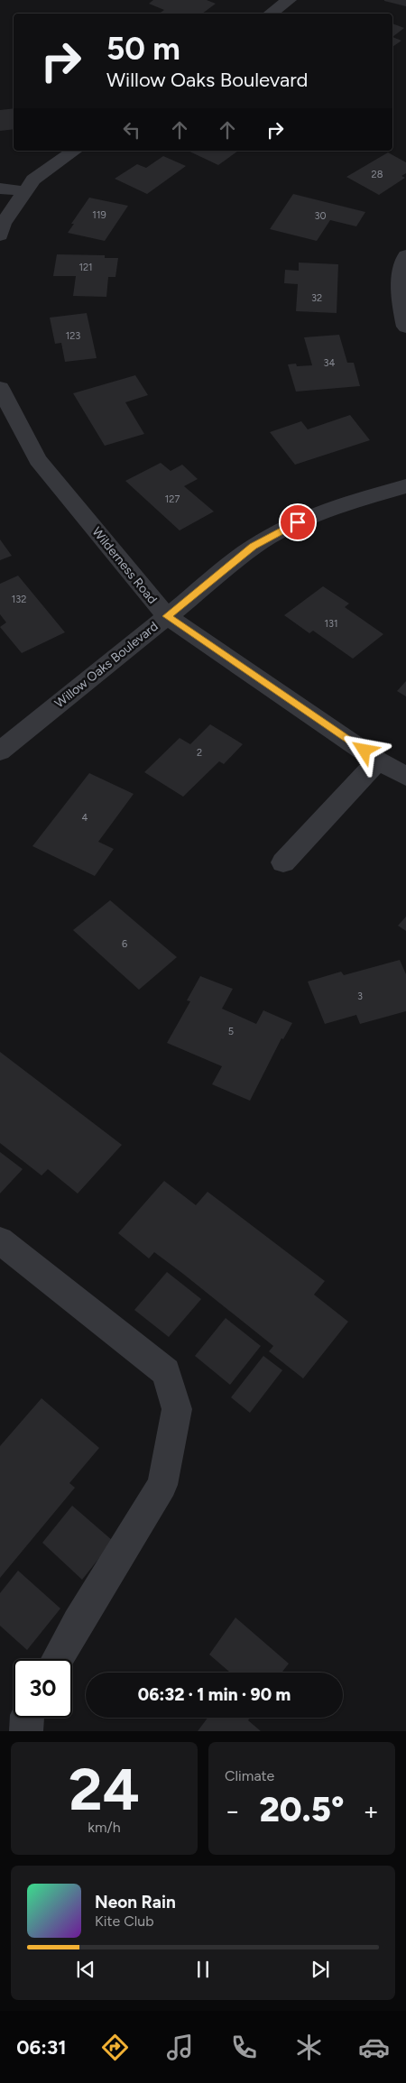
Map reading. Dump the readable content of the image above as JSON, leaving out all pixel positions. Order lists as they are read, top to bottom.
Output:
{
  "streets": {
    "street": ["Wilderness Road", "Willow Oaks Boulevard"]
  },
  "crossings": [
    ["Wilderness Road", "Willow Oaks Boulevard"]
  ],
  "house_numbers": [
    "28",
    "119",
    "30",
    "121",
    "32",
    "123",
    "34",
    "127",
    "132",
    "131",
    "2",
    "4",
    "6",
    "3",
    "5"
  ],
  "page": {
    "turn": ["50 m", "Willow Oaks Boulevard"],
    "limit": "30",
    "trip": "06:32 · 1 min · 90 m",
    "tile": [
      ["24", "km/h"],
      "Climate"
    ],
    "heat": ["−", "20.5°", "+"],
    "song": ["Neon Rain", "Kite Club"],
    "tabs": "06:31"
  }
}
